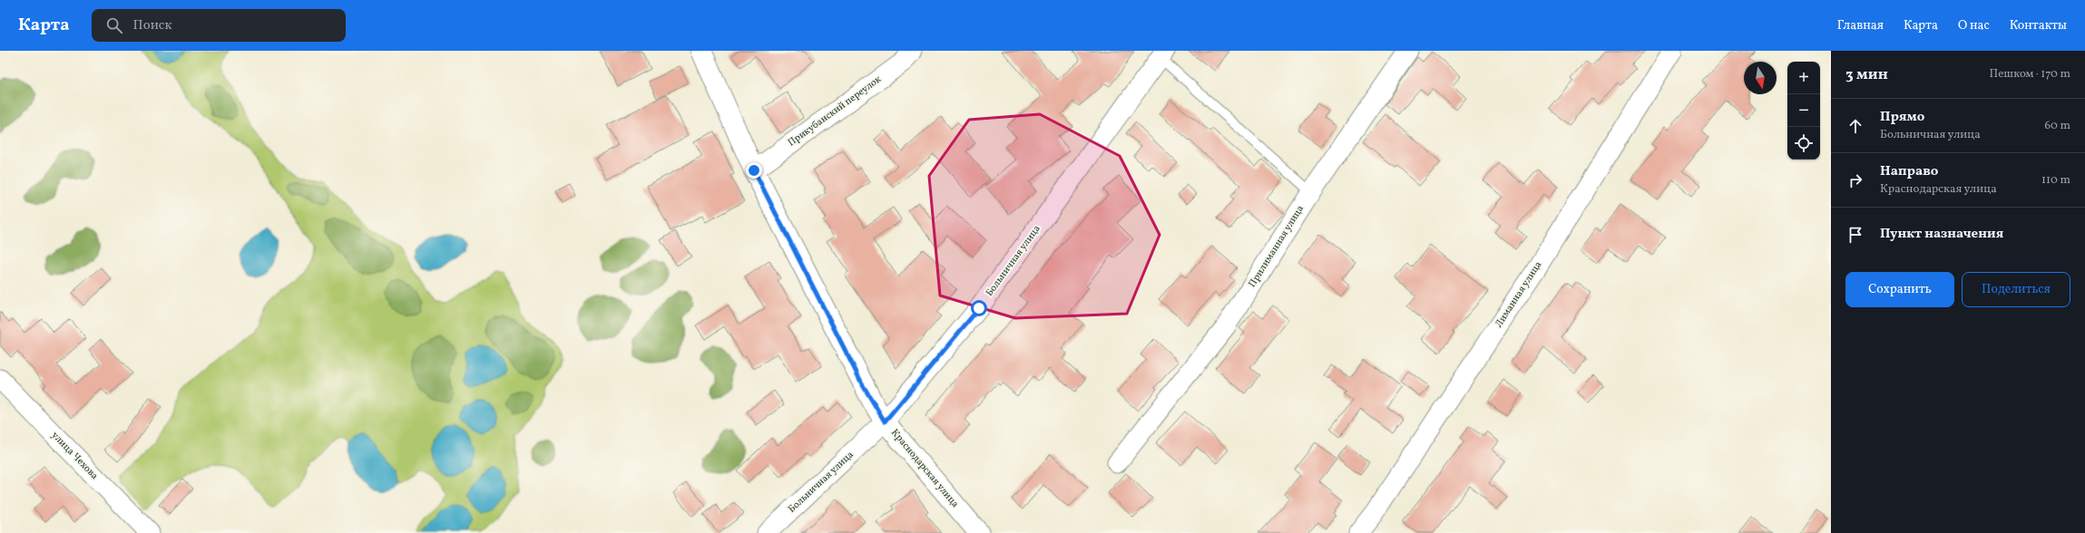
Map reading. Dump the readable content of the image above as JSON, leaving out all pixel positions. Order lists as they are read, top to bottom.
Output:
{
  "streets": {
    "street": [
      "Прикубанский переулок",
      "Прилиманная улица",
      "Больничная улица",
      "Лиманная улица",
      "улица Чехова",
      "Краснодарская улица"
    ]
  },
  "crossings": [
    ["Прикубанский переулок", "Краснодарская улица"],
    ["Больничная улица", "Краснодарская улица"]
  ],
  "north": "bottom",
  "page": {
    "header": "Карта",
    "search": "Поиск",
    "nav": [
      "Главная",
      "Карта",
      "О нас",
      "Контакты"
    ],
    "heading": ["3 мин", "Пешком · 170 m"],
    "map_buttons": ["+", "−"],
    "list": [
      ["Прямо", "Больничная улица", "60 m"],
      ["Направо", "Краснодарская улица", "110 m"],
      "Пункт назначения"
    ],
    "buttons": ["Сохранить", "Поделиться"]
  }
}
